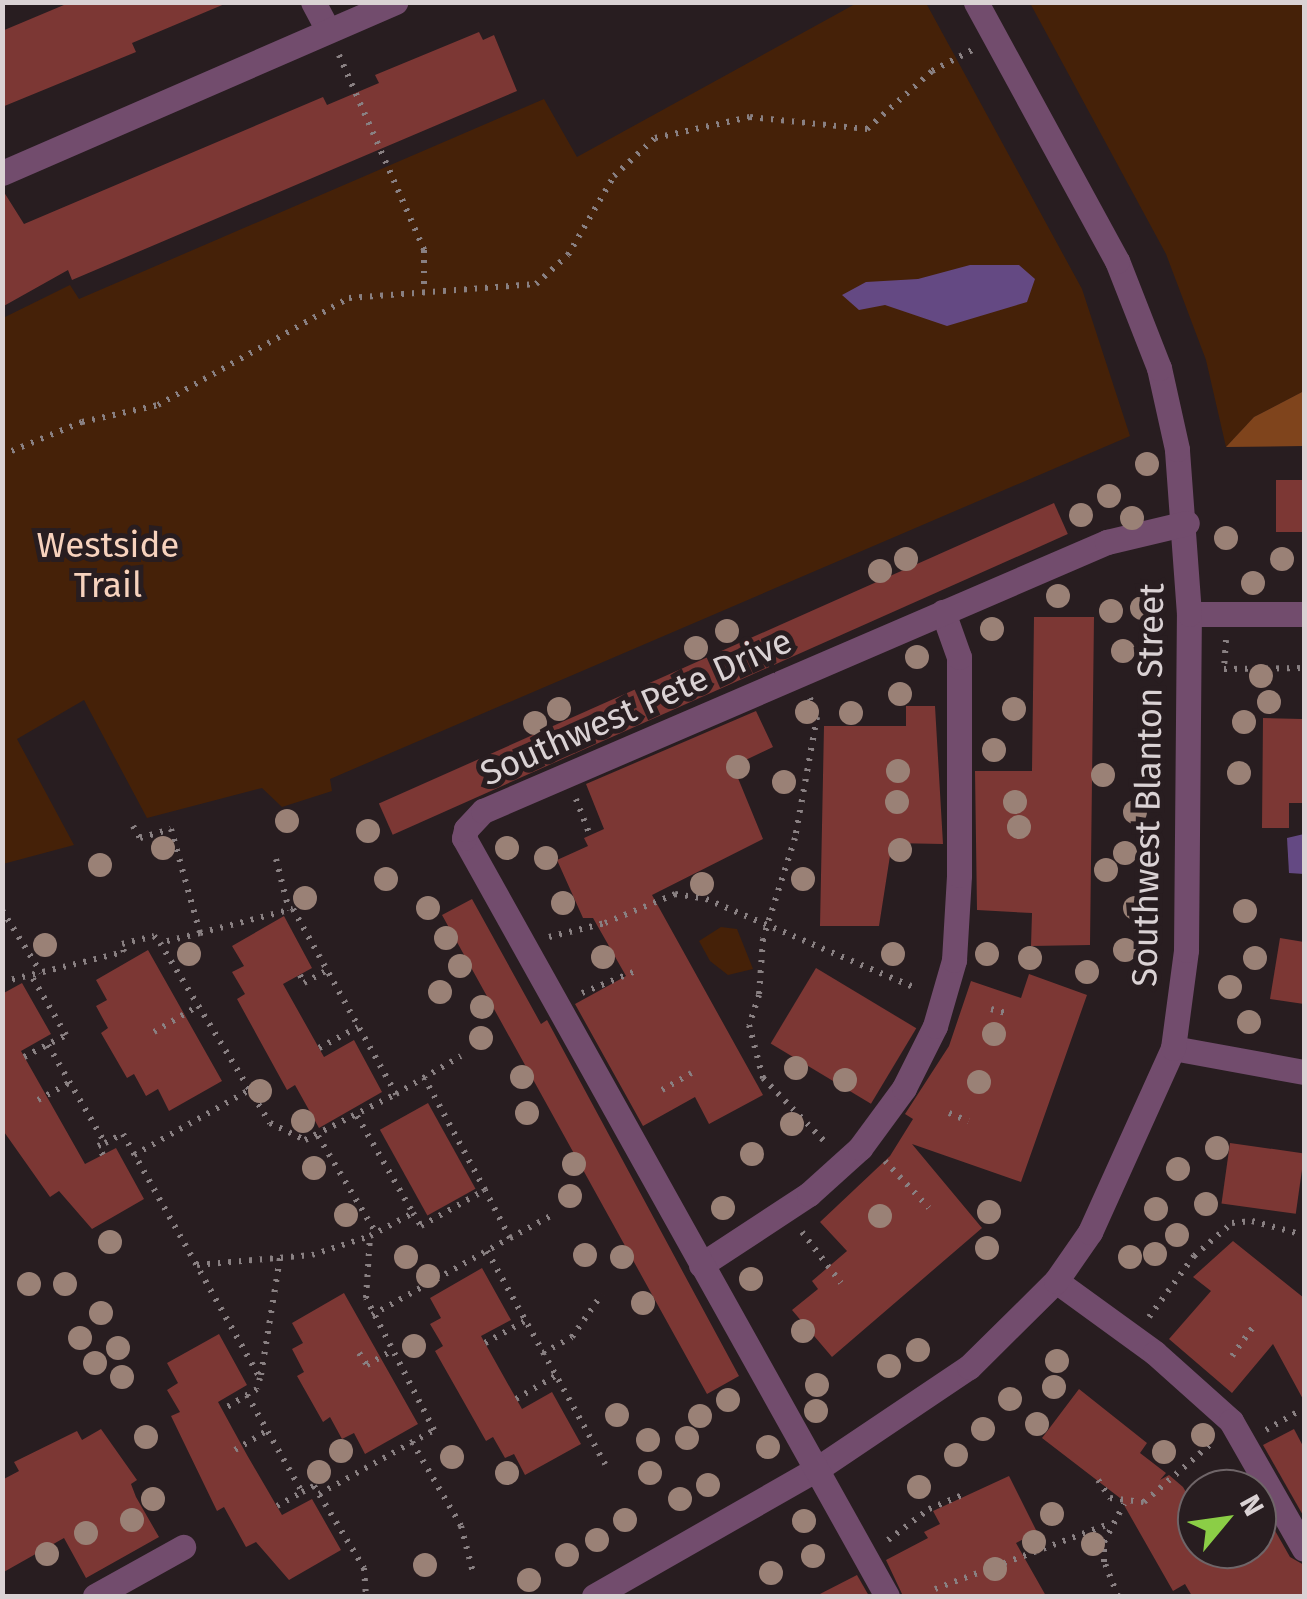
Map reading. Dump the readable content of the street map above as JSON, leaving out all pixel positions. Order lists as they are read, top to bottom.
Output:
{
  "streets": {
    "street": ["Southwest Pete Drive", "Southwest Blanton Street"]
  },
  "crossings": [
    ["Southwest Pete Drive", "Southwest Blanton Street"]
  ],
  "parks": ["Westside Trail"],
  "north": "top right"
}
